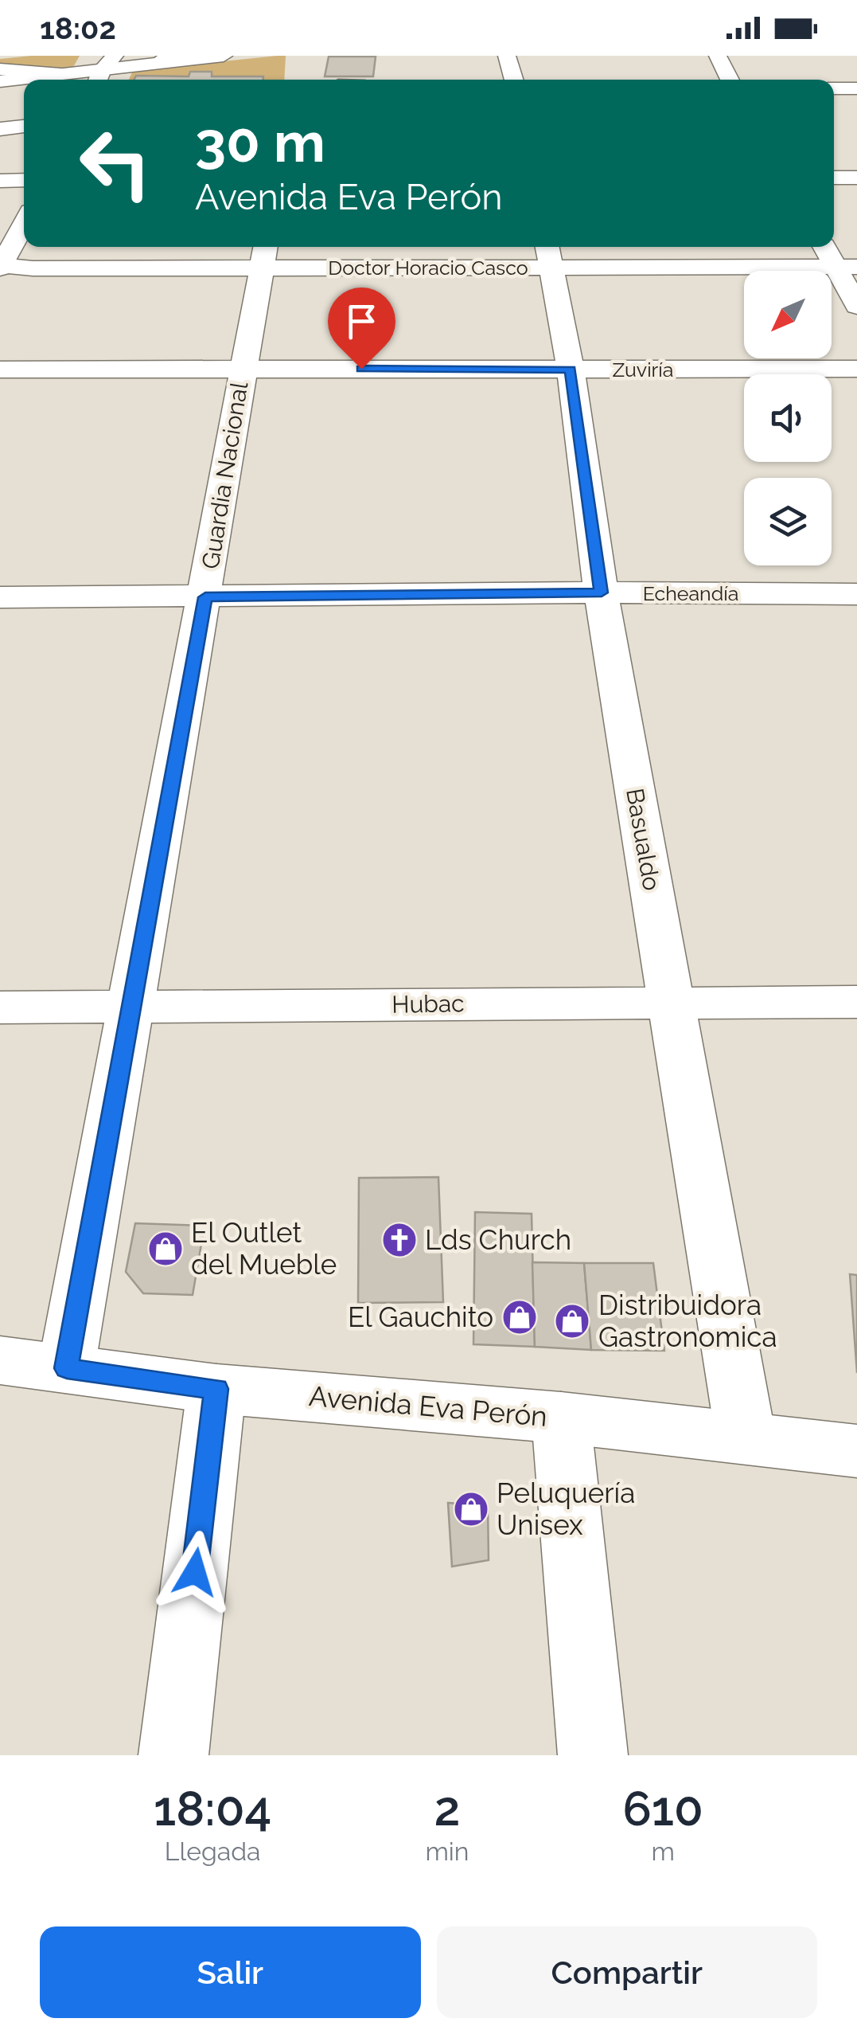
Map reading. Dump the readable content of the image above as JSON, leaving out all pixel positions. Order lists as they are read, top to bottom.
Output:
{
  "streets": {
    "main road": [
      "Doctor Horacio Casco",
      "Zuviría",
      "Guardia Nacional",
      "Echeandía",
      "Basualdo",
      "Hubac",
      "Avenida Eva Perón"
    ]
  },
  "crossings": [
    ["Doctor Horacio Casco", "Guardia Nacional"],
    ["Doctor Horacio Casco", "Basualdo"],
    ["Zuviría", "Guardia Nacional"],
    ["Zuviría", "Basualdo"],
    ["Guardia Nacional", "Echeandía"],
    ["Guardia Nacional", "Hubac"],
    ["Guardia Nacional", "Avenida Eva Perón"],
    ["Echeandía", "Basualdo"],
    ["Basualdo", "Hubac"],
    ["Basualdo", "Avenida Eva Perón"]
  ],
  "places": {
    "church": ["Lds Church"],
    "shop": [
      "El Outlet del Mueble",
      "El Gauchito",
      "Distribuidora Gastronomica",
      "Peluquería Unisex"
    ]
  },
  "north": "bottom left",
  "page": {
    "status": "18:02",
    "turn": ["30 m", "Avenida Eva Perón"],
    "eta": [
      "18:04",
      "Llegada",
      "2",
      "min",
      "610",
      "m"
    ],
    "buttons": ["Salir", "Compartir"]
  }
}
